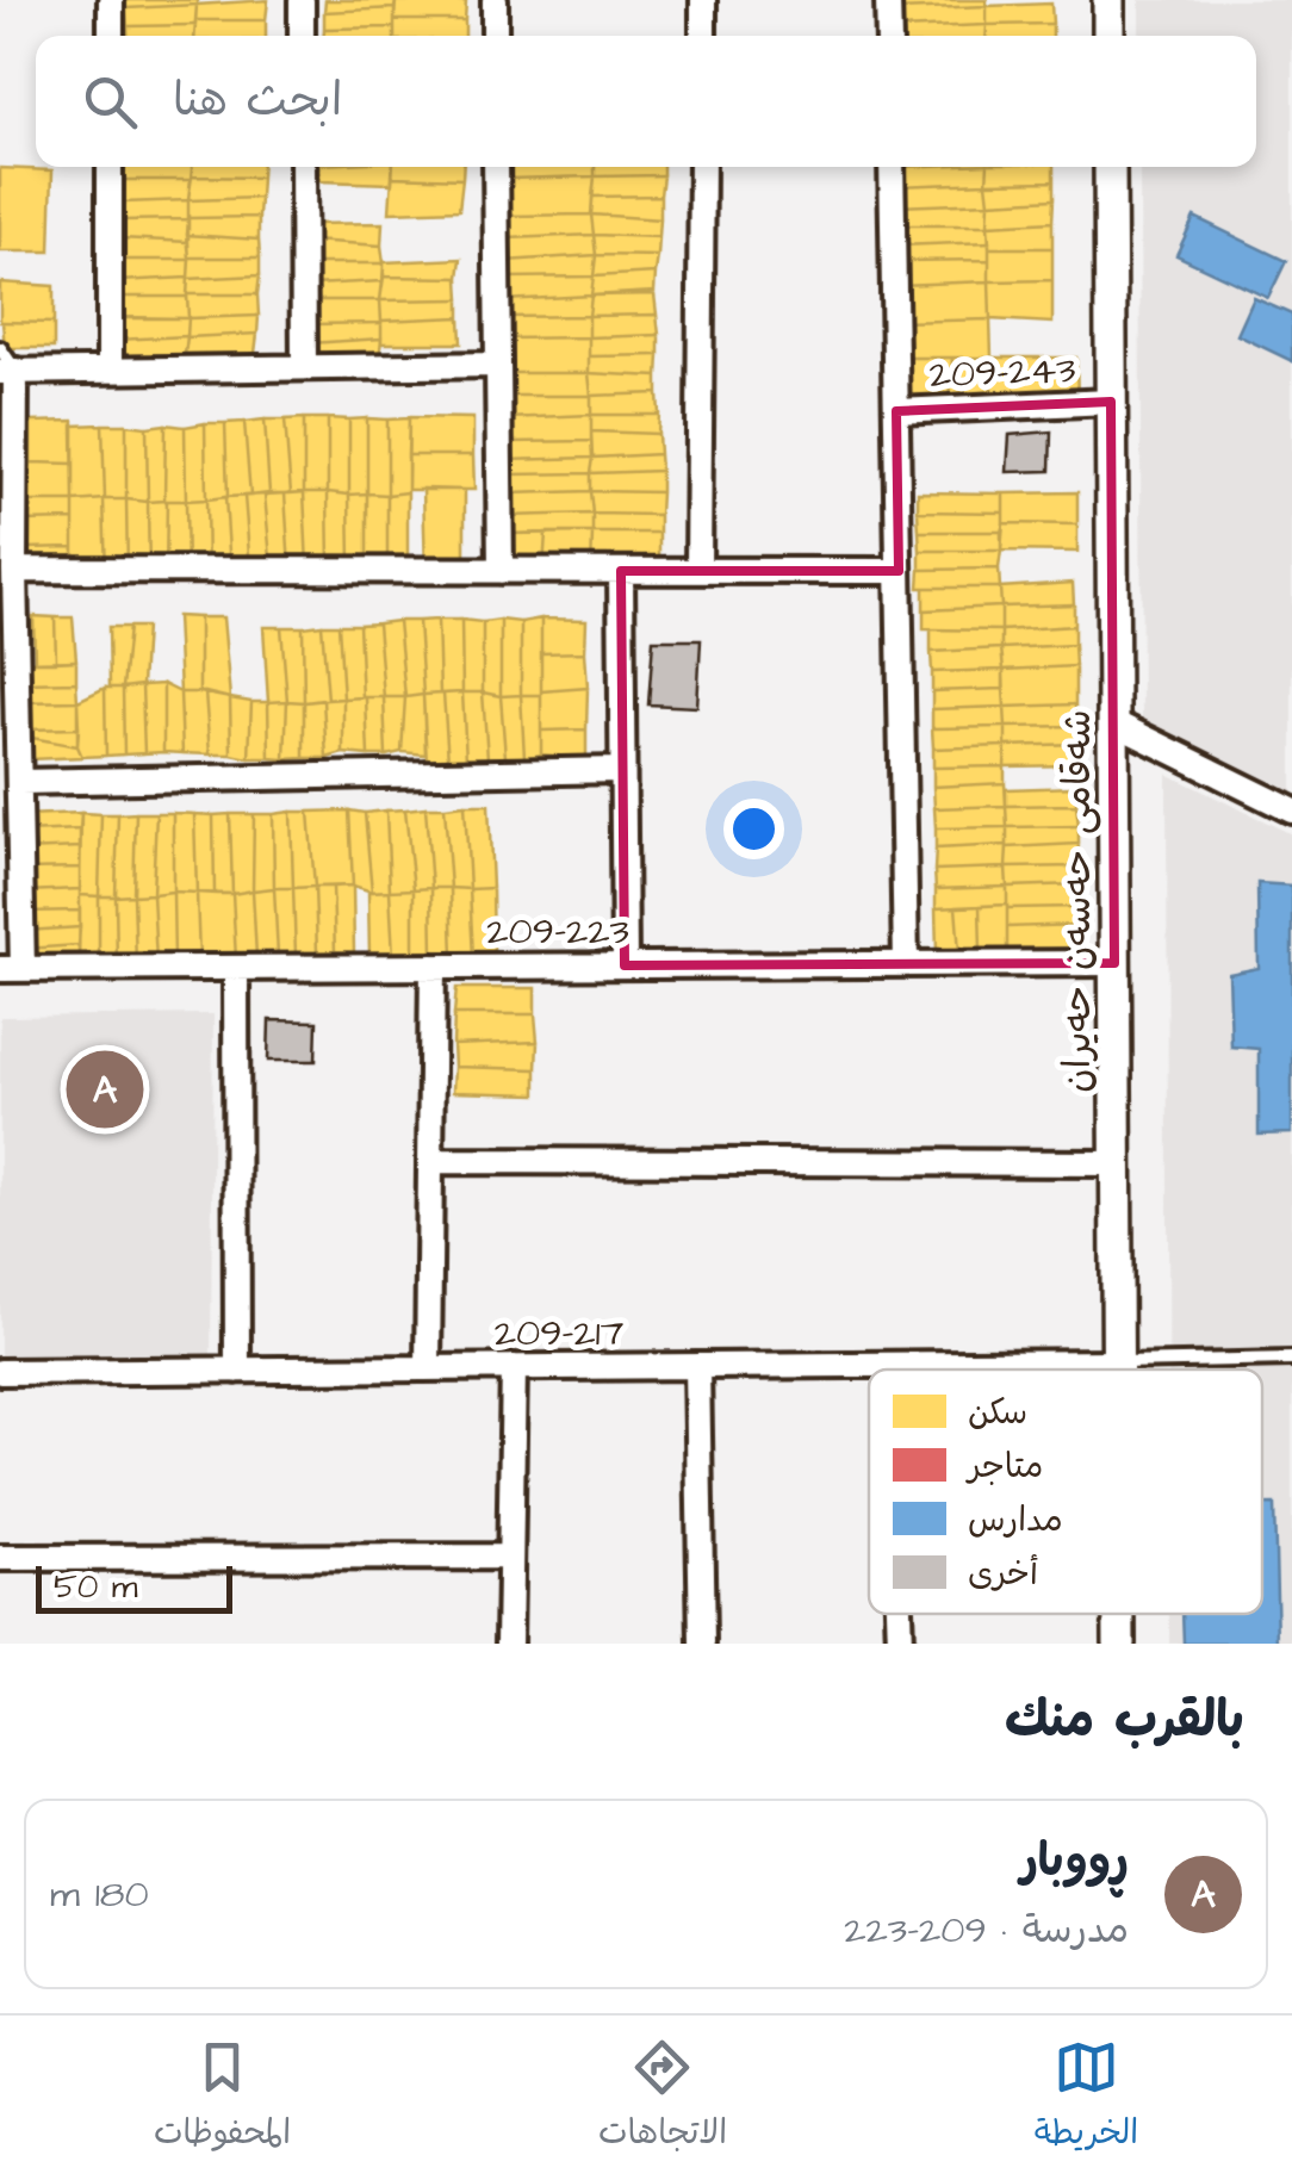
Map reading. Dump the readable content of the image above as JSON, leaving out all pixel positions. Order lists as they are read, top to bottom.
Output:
{
  "streets": {
    "street": [
      "209-243",
      "شەقامی حەسەن حەیران",
      "209-223",
      "209-217"
    ]
  },
  "crossings": [
    ["209-243", "شەقامی حەسەن حەیران"],
    ["شەقامی حەسەن حەیران", "209-223"],
    ["شەقامی حەسەن حەیران", "209-217"]
  ],
  "legend": [
    "سكن",
    "متاجر",
    "مدارس",
    "أخرى"
  ],
  "scale_bar": "50 m",
  "page": {
    "search": "ابحث هنا",
    "pins": "A",
    "scale": "50 m",
    "heading": "بالقرب منك",
    "list": [
      {
        "mark": "A",
        "name": "ڕووبار",
        "note": "مدرسة · 209-223",
        "value": "180 m"
      }
    ],
    "nav": ["الخريطة", "الاتجاهات", "المحفوظات"]
  }
}
